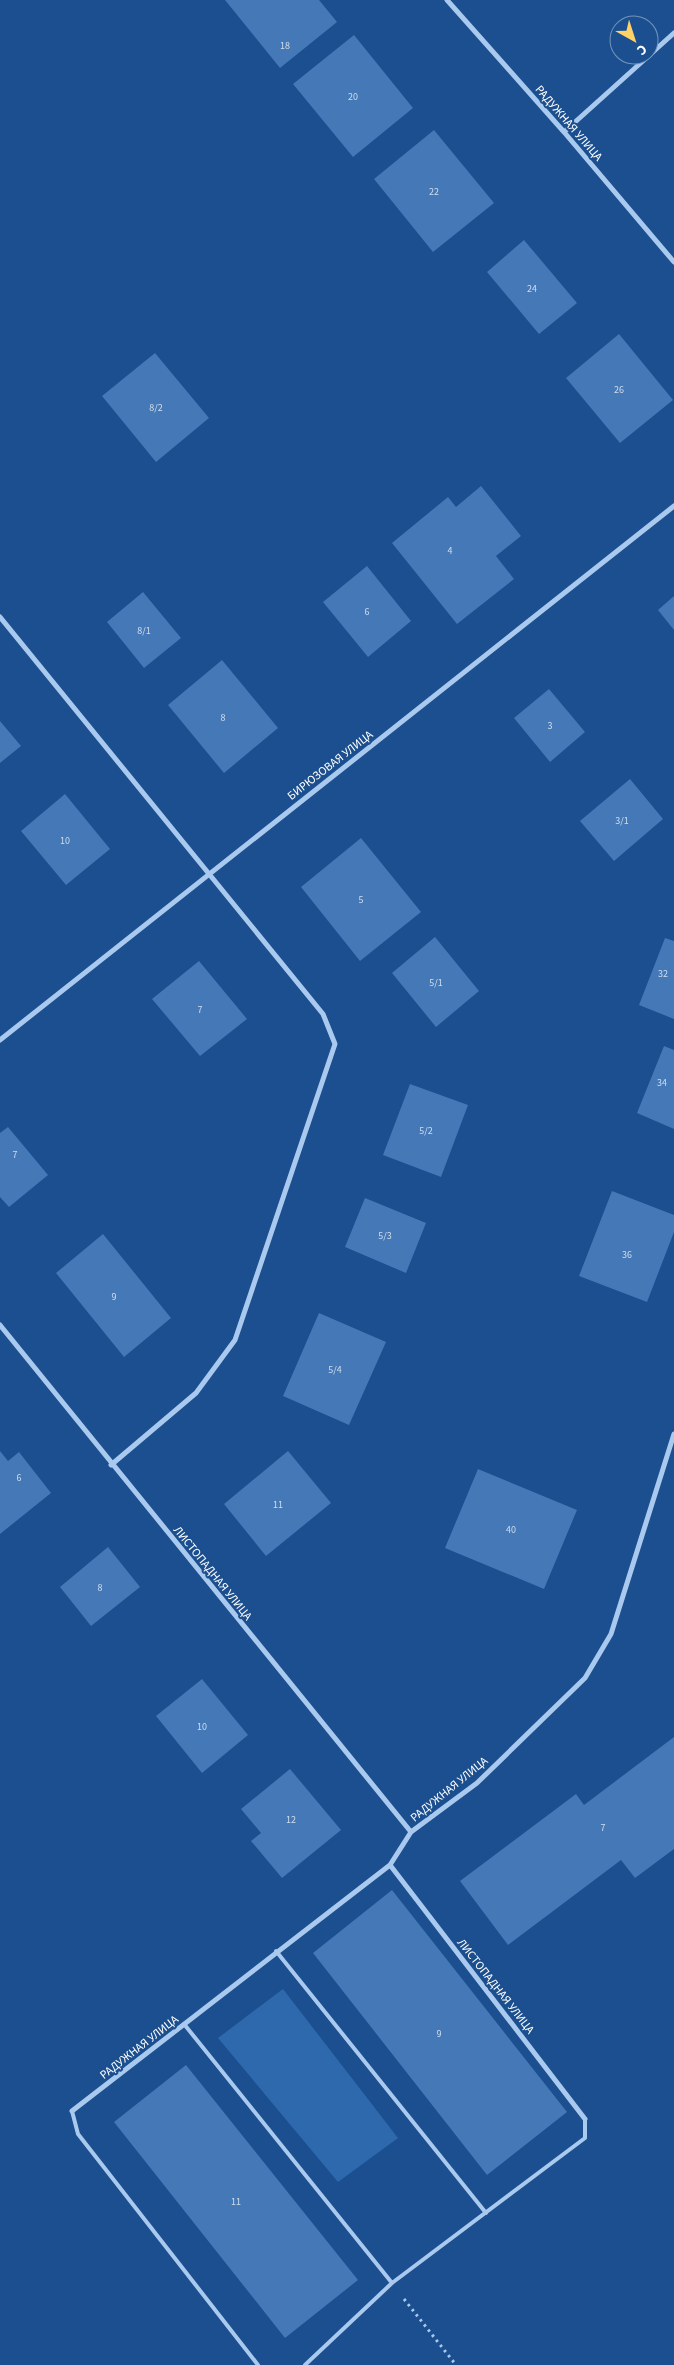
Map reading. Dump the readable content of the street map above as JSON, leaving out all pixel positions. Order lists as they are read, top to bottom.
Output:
{
  "streets": {
    "street": ["РАДУЖНАЯ УЛИЦА", "БИРЮЗОВАЯ УЛИЦА", "ЛИСТОПАДНАЯ УЛИЦА"]
  },
  "crossings": [
    ["РАДУЖНАЯ УЛИЦА", "ЛИСТОПАДНАЯ УЛИЦА"]
  ],
  "house_numbers": [
    "18",
    "20",
    "22",
    "24",
    "26",
    "8/2",
    "4",
    "6",
    "8/1",
    "8",
    "3",
    "3/1",
    "10",
    "5",
    "32",
    "5/1",
    "7",
    "34",
    "5/2",
    "7",
    "5/3",
    "36",
    "9",
    "5/4",
    "6",
    "11",
    "40",
    "8",
    "10",
    "12",
    "7",
    "9",
    "11"
  ],
  "north": "bottom right"
}
